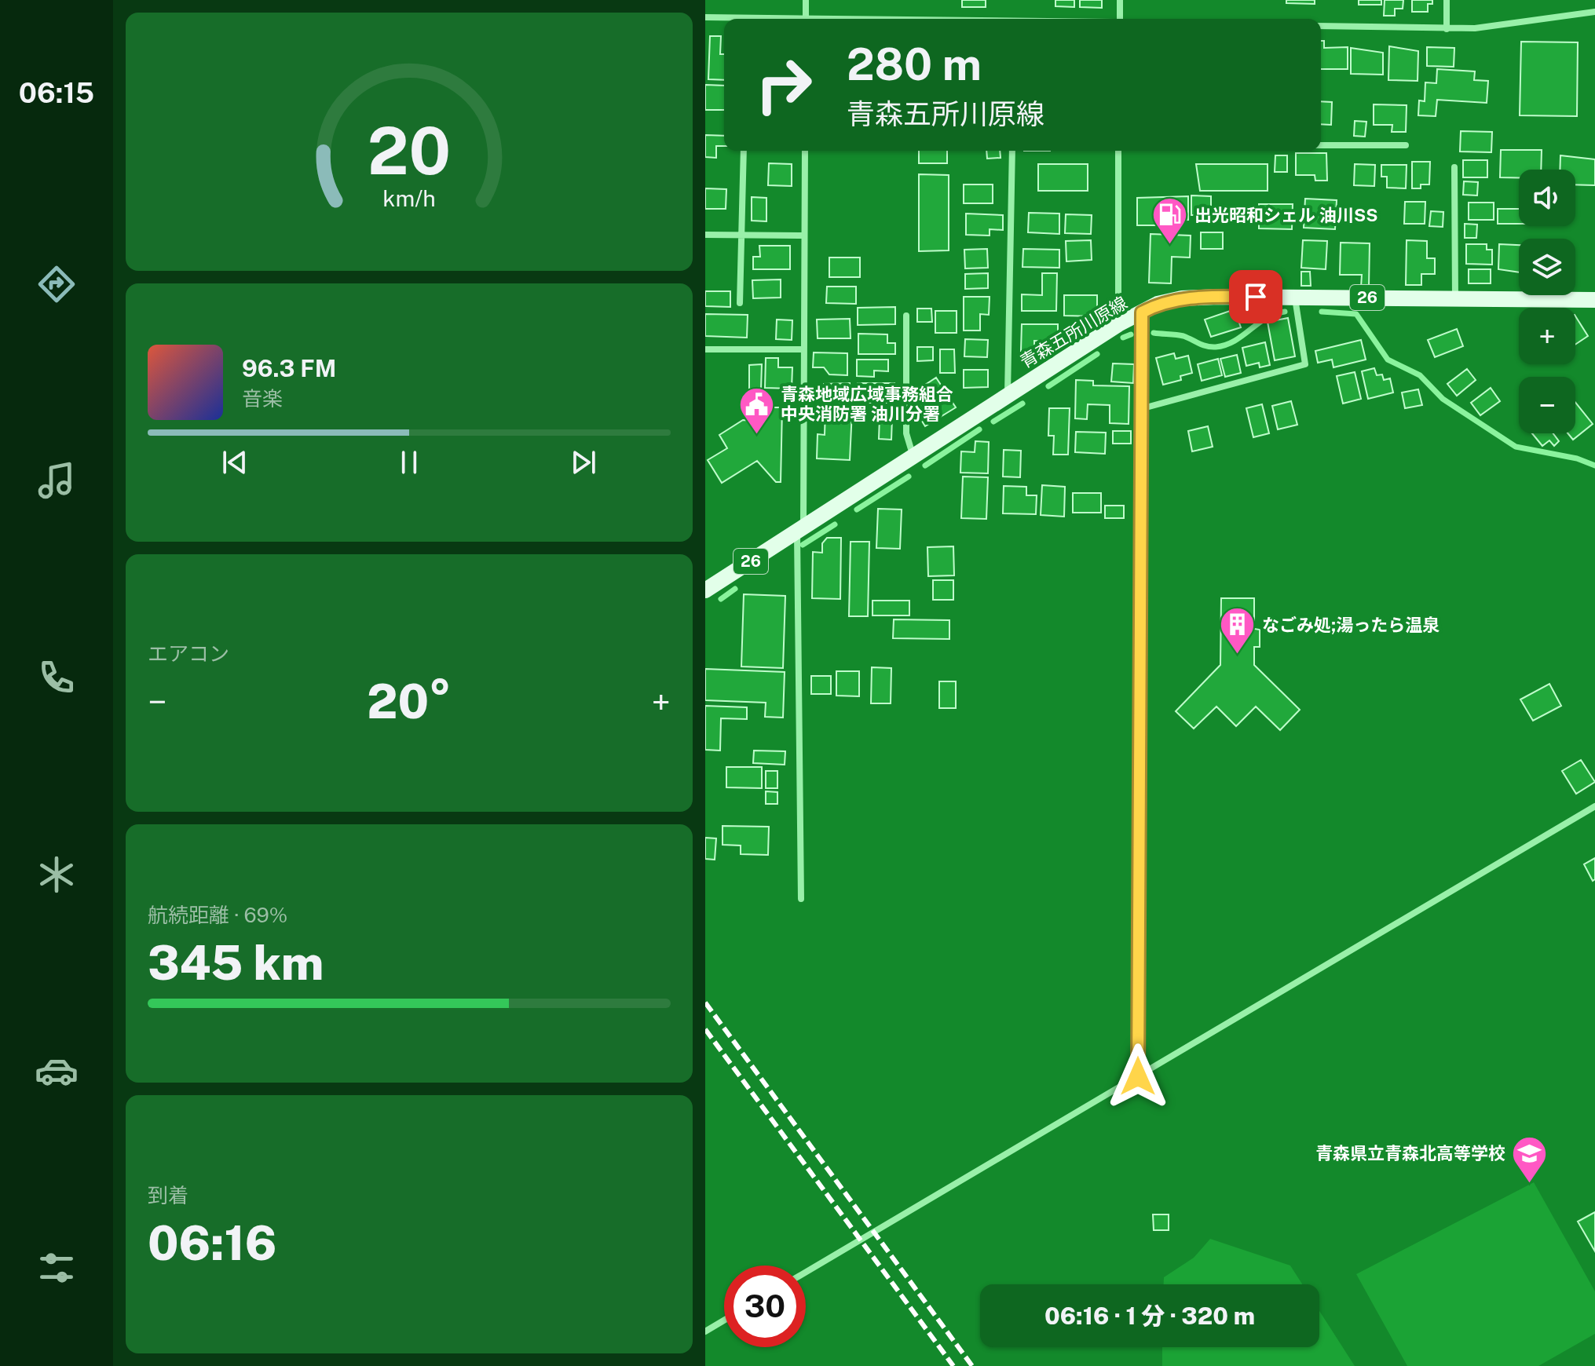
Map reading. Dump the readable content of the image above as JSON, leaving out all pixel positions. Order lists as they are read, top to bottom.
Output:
{
  "streets": {
    "main road": ["26", "青森五所川原線"]
  },
  "places": {
    "fuel station": ["出光昭和シェル 油川SS"],
    "public building": ["青森地域広域事務組合 中央消防署 油川分署"],
    "building": ["なごみ処;湯ったら温泉"],
    "school or university": ["青森県立青森北高等学校"]
  },
  "page": {
    "tabs": "06:15",
    "turn": ["280 m", "青森五所川原線"],
    "map_buttons": ["+", "−"],
    "song": ["96.3 FM", "音楽"],
    "tile": [
      "エアコン",
      ["航続距離 · 69%", "345 km"],
      ["到着", "06:16"]
    ],
    "heat": ["−", "20°", "+"],
    "limit": "30",
    "trip": "06:16 · 1 分 · 320 m",
    "gauge": ["20", "km/h"]
  }
}
